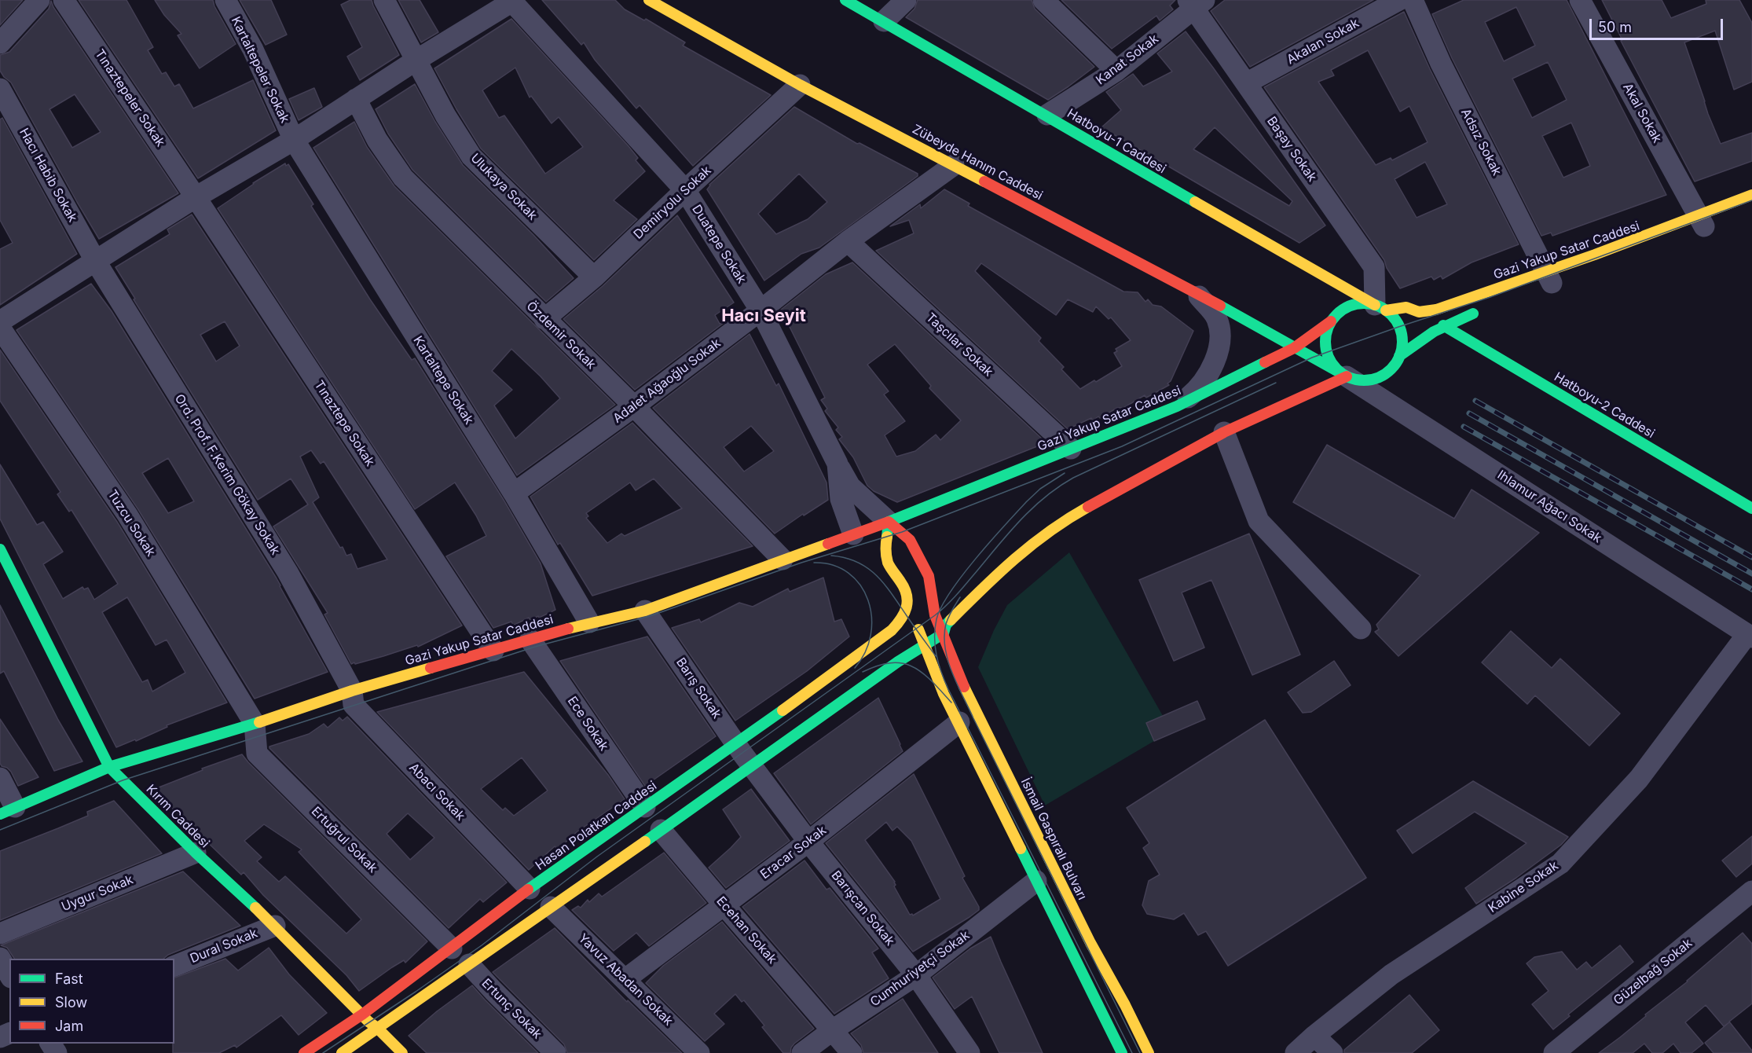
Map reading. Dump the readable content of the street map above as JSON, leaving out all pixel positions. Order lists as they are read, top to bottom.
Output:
{
  "streets": {
    "main road": [
      "Hatboyu-1 Caddesi",
      "Zübeyde Hanım Caddesi",
      "Gazi Yakup Satar Caddesi",
      "Hatboyu-2 Caddesi",
      "Kırım Caddesi",
      "Hasan Polatkan Caddesi",
      "İsmail Gaspıralı Bulvarı"
    ],
    "street": [
      "Akalan Sokak",
      "Kanat Sokak",
      "Kartaltepeler Sokak",
      "Tınaztepeler Sokak",
      "Akal Sokak",
      "Adsız Sokak",
      "Başay Sokak",
      "Hacı Habib Sokak",
      "Ulukaya Sokak",
      "Demiryolu Sokak",
      "Duatepe Sokak",
      "Özdemir Sokak",
      "Taşcılar Sokak",
      "Kartaltepe Sokak",
      "Adalet Ağaoğlu Sokak",
      "Tınaztepe Sokak",
      "Ord. Prof. F.Kerim Gökay Sokak",
      "Ihlamur Ağacı Sokak",
      "Tuzcu Sokak",
      "Barış Sokak",
      "Ece Sokak",
      "Abacı Sokak",
      "Ertuğrul Sokak",
      "Eracar Sokak",
      "Kabine Sokak",
      "Uygur Sokak",
      "Barışcan Sokak",
      "Ecehan Sokak",
      "Dural Sokak",
      "Cumhuriyetçi Sokak",
      "Güzelbağ Sokak",
      "Yavuz Abadan Sokak",
      "Ertunç Sokak"
    ]
  },
  "crossings": [
    ["Akalan Sokak", "Başay Sokak"],
    ["Kanat Sokak", "Hatboyu-1 Caddesi"],
    ["Kanat Sokak", "Başay Sokak"],
    ["Kartaltepeler Sokak", "Kartaltepe Sokak"],
    ["Tınaztepeler Sokak", "Tınaztepe Sokak"],
    ["Akal Sokak", "Gazi Yakup Satar Caddesi"],
    ["Hatboyu-1 Caddesi", "Başay Sokak"],
    ["Hatboyu-1 Caddesi", "Zübeyde Hanım Caddesi"],
    ["Hatboyu-1 Caddesi", "Gazi Yakup Satar Caddesi"],
    ["Hatboyu-1 Caddesi", "Ihlamur Ağacı Sokak"],
    ["Adsız Sokak", "Gazi Yakup Satar Caddesi"],
    ["Başay Sokak", "Zübeyde Hanım Caddesi"],
    ["Başay Sokak", "Gazi Yakup Satar Caddesi"],
    ["Başay Sokak", "Ihlamur Ağacı Sokak"],
    ["Zübeyde Hanım Caddesi", "Demiryolu Sokak"],
    ["Zübeyde Hanım Caddesi", "Gazi Yakup Satar Caddesi"],
    ["Zübeyde Hanım Caddesi", "Adalet Ağaoğlu Sokak"],
    ["Zübeyde Hanım Caddesi", "Ihlamur Ağacı Sokak"],
    ["Hacı Habib Sokak", "Ord. Prof. F.Kerim Gökay Sokak"],
    ["Ulukaya Sokak", "Demiryolu Sokak"],
    ["Demiryolu Sokak", "Duatepe Sokak"],
    ["Demiryolu Sokak", "Özdemir Sokak"],
    ["Duatepe Sokak", "Gazi Yakup Satar Caddesi"],
    ["Duatepe Sokak", "Adalet Ağaoğlu Sokak"],
    ["Gazi Yakup Satar Caddesi", "Özdemir Sokak"],
    ["Gazi Yakup Satar Caddesi", "Taşcılar Sokak"],
    ["Gazi Yakup Satar Caddesi", "Kartaltepe Sokak"],
    ["Gazi Yakup Satar Caddesi", "Tınaztepe Sokak"],
    ["Gazi Yakup Satar Caddesi", "Ord. Prof. F.Kerim Gökay Sokak"],
    ["Gazi Yakup Satar Caddesi", "Ihlamur Ağacı Sokak"],
    ["Gazi Yakup Satar Caddesi", "Tuzcu Sokak"],
    ["Gazi Yakup Satar Caddesi", "Barış Sokak"],
    ["Gazi Yakup Satar Caddesi", "Ece Sokak"],
    ["Gazi Yakup Satar Caddesi", "Abacı Sokak"],
    ["Gazi Yakup Satar Caddesi", "Kırım Caddesi"],
    ["Gazi Yakup Satar Caddesi", "İsmail Gaspıralı Bulvarı"],
    ["Gazi Yakup Satar Caddesi", "Ertuğrul Sokak"],
    ["Özdemir Sokak", "Adalet Ağaoğlu Sokak"],
    ["Taşcılar Sokak", "Adalet Ağaoğlu Sokak"],
    ["Kartaltepe Sokak", "Adalet Ağaoğlu Sokak"],
    ["Ord. Prof. F.Kerim Gökay Sokak", "Abacı Sokak"],
    ["Ihlamur Ağacı Sokak", "Kabine Sokak"],
    ["Tuzcu Sokak", "Ertuğrul Sokak"],
    ["Barış Sokak", "Hasan Polatkan Caddesi"],
    ["Barış Sokak", "Barışcan Sokak"],
    ["Ece Sokak", "Hasan Polatkan Caddesi"],
    ["Abacı Sokak", "Hasan Polatkan Caddesi"],
    ["Kırım Caddesi", "Hasan Polatkan Caddesi"],
    ["Kırım Caddesi", "Uygur Sokak"],
    ["Kırım Caddesi", "Dural Sokak"],
    ["Hasan Polatkan Caddesi", "Ertuğrul Sokak"],
    ["Eracar Sokak", "Barışcan Sokak"],
    ["Eracar Sokak", "Ecehan Sokak"],
    ["Eracar Sokak", "Yavuz Abadan Sokak"],
    ["Barışcan Sokak", "Cumhuriyetçi Sokak"],
    ["Ecehan Sokak", "Cumhuriyetçi Sokak"]
  ],
  "districts": ["Hacı Seyit"],
  "legend": ["Fast", "Slow", "Jam"],
  "scale_bar": "50 m"
}
